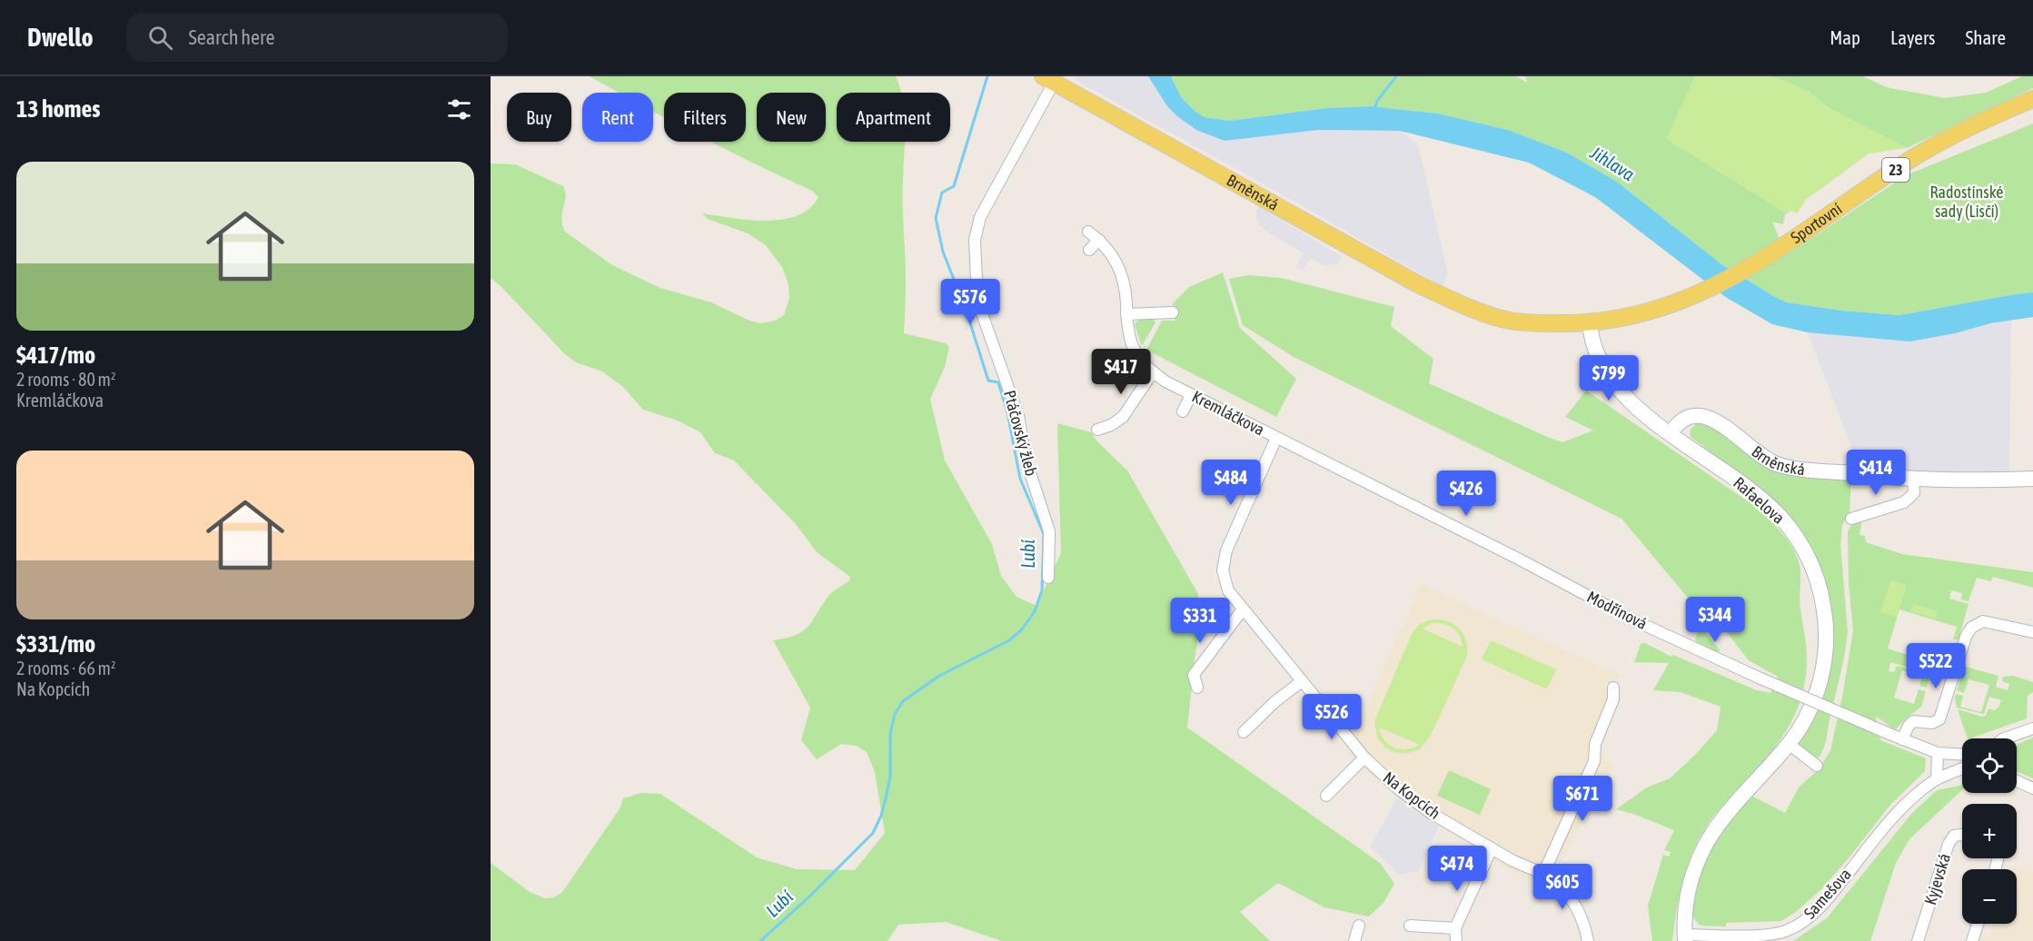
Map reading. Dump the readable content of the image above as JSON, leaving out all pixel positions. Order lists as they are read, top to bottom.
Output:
{
  "streets": {
    "main road": [
      "23",
      "Brněnská",
      "Sportovní",
      "Rafaelova"
    ],
    "street": [
      "Kremláčkova",
      "Ptáčovský žleb",
      "Modřínová",
      "Na Kopcích",
      "Kyjevská",
      "Samešova"
    ]
  },
  "crossings": [
    ["Brněnská", "Sportovní"],
    ["Brněnská", "Ptáčovský žleb"],
    ["Brněnská", "Rafaelova"],
    ["Kremláčkova", "Modřínová"],
    ["Kremláčkova", "Na Kopcích"],
    ["Rafaelova", "Samešova"],
    ["Modřínová", "Na Kopcích"]
  ],
  "water": ["Jihlava", "Lubí"],
  "parks": ["Radostínské sady (Lísčí)"],
  "page": {
    "header": "Dwello",
    "search": "Search here",
    "nav": ["Map", "Layers", "Share"],
    "heading": "13 homes",
    "chip": [
      "Buy",
      "Rent",
      "Filters",
      "New",
      "Apartment"
    ],
    "list": [
      {
        "name": "$417/mo",
        "note": "2 rooms · 80 m² · Kremláčkova"
      },
      {
        "name": "$331/mo",
        "note": "2 rooms · 66 m² · Na Kopcích"
      }
    ],
    "price": [
      "$576",
      "$417",
      "$799",
      "$414",
      "$484",
      "$426",
      "$344",
      "$331",
      "$522",
      "$526",
      "$671",
      "$474",
      "$605"
    ],
    "map_buttons": ["+", "−"]
  }
}
